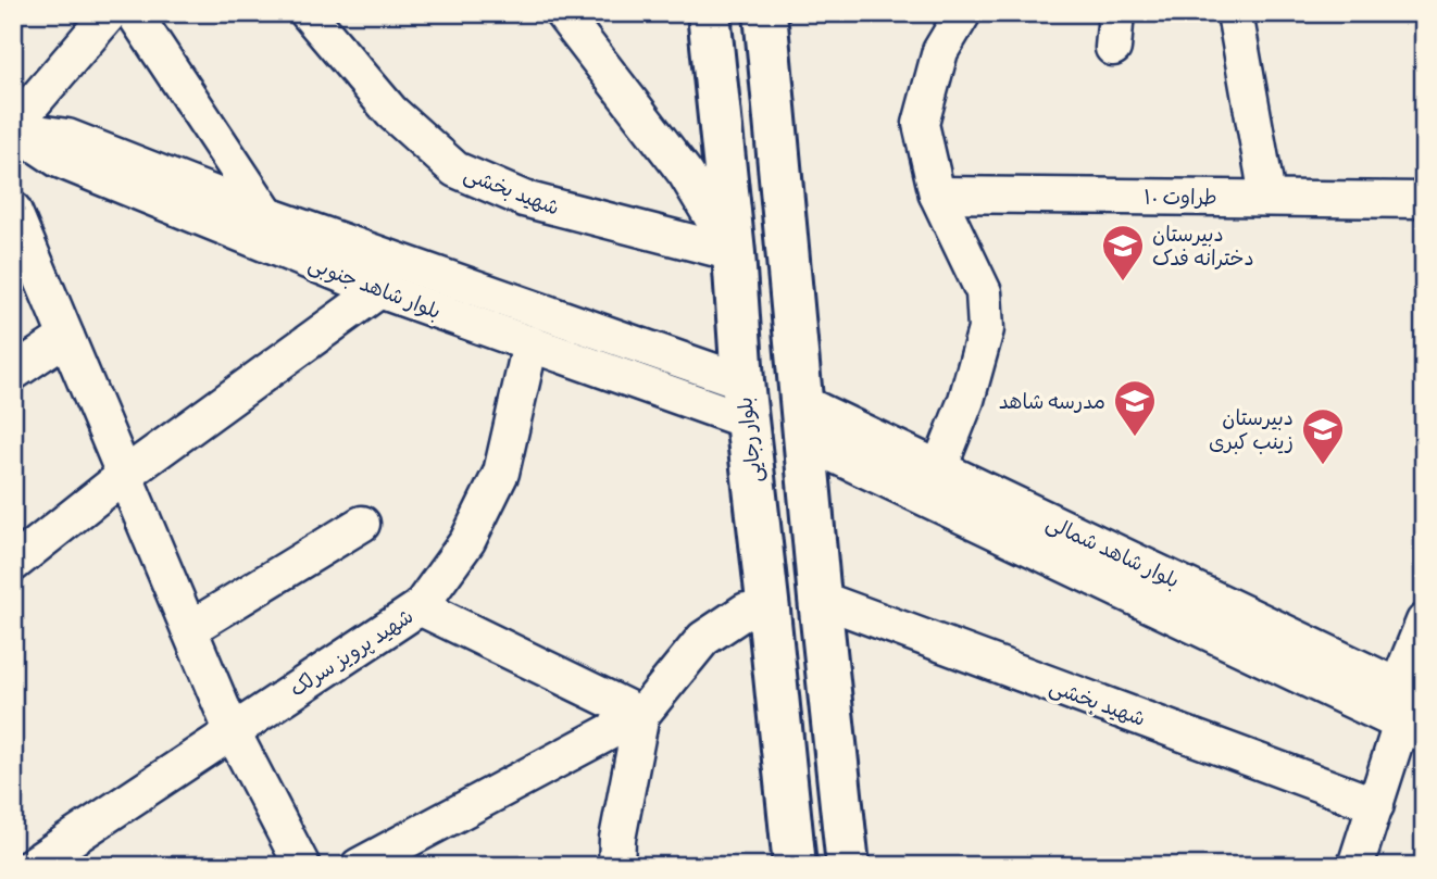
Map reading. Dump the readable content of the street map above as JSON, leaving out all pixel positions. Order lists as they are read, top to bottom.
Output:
{
  "streets": {
    "main road": ["بلوار رجایی"],
    "street": [
      "شهید بخشی",
      "طراوت ۱۰",
      "بلوار شاهد جنوبی",
      "بلوار شاهد شمالی",
      "شهید پرویز سرلک"
    ]
  },
  "crossings": [
    ["شهید بخشی", "بلوار رجایی"],
    ["بلوار شاهد جنوبی", "بلوار رجایی"],
    ["بلوار شاهد جنوبی", "شهید پرویز سرلک"]
  ],
  "places": {
    "school or university": ["دبیرستان دخترانه فدک", "مدرسه شاهد", "دبیرستان زینب کبری"]
  }
}
